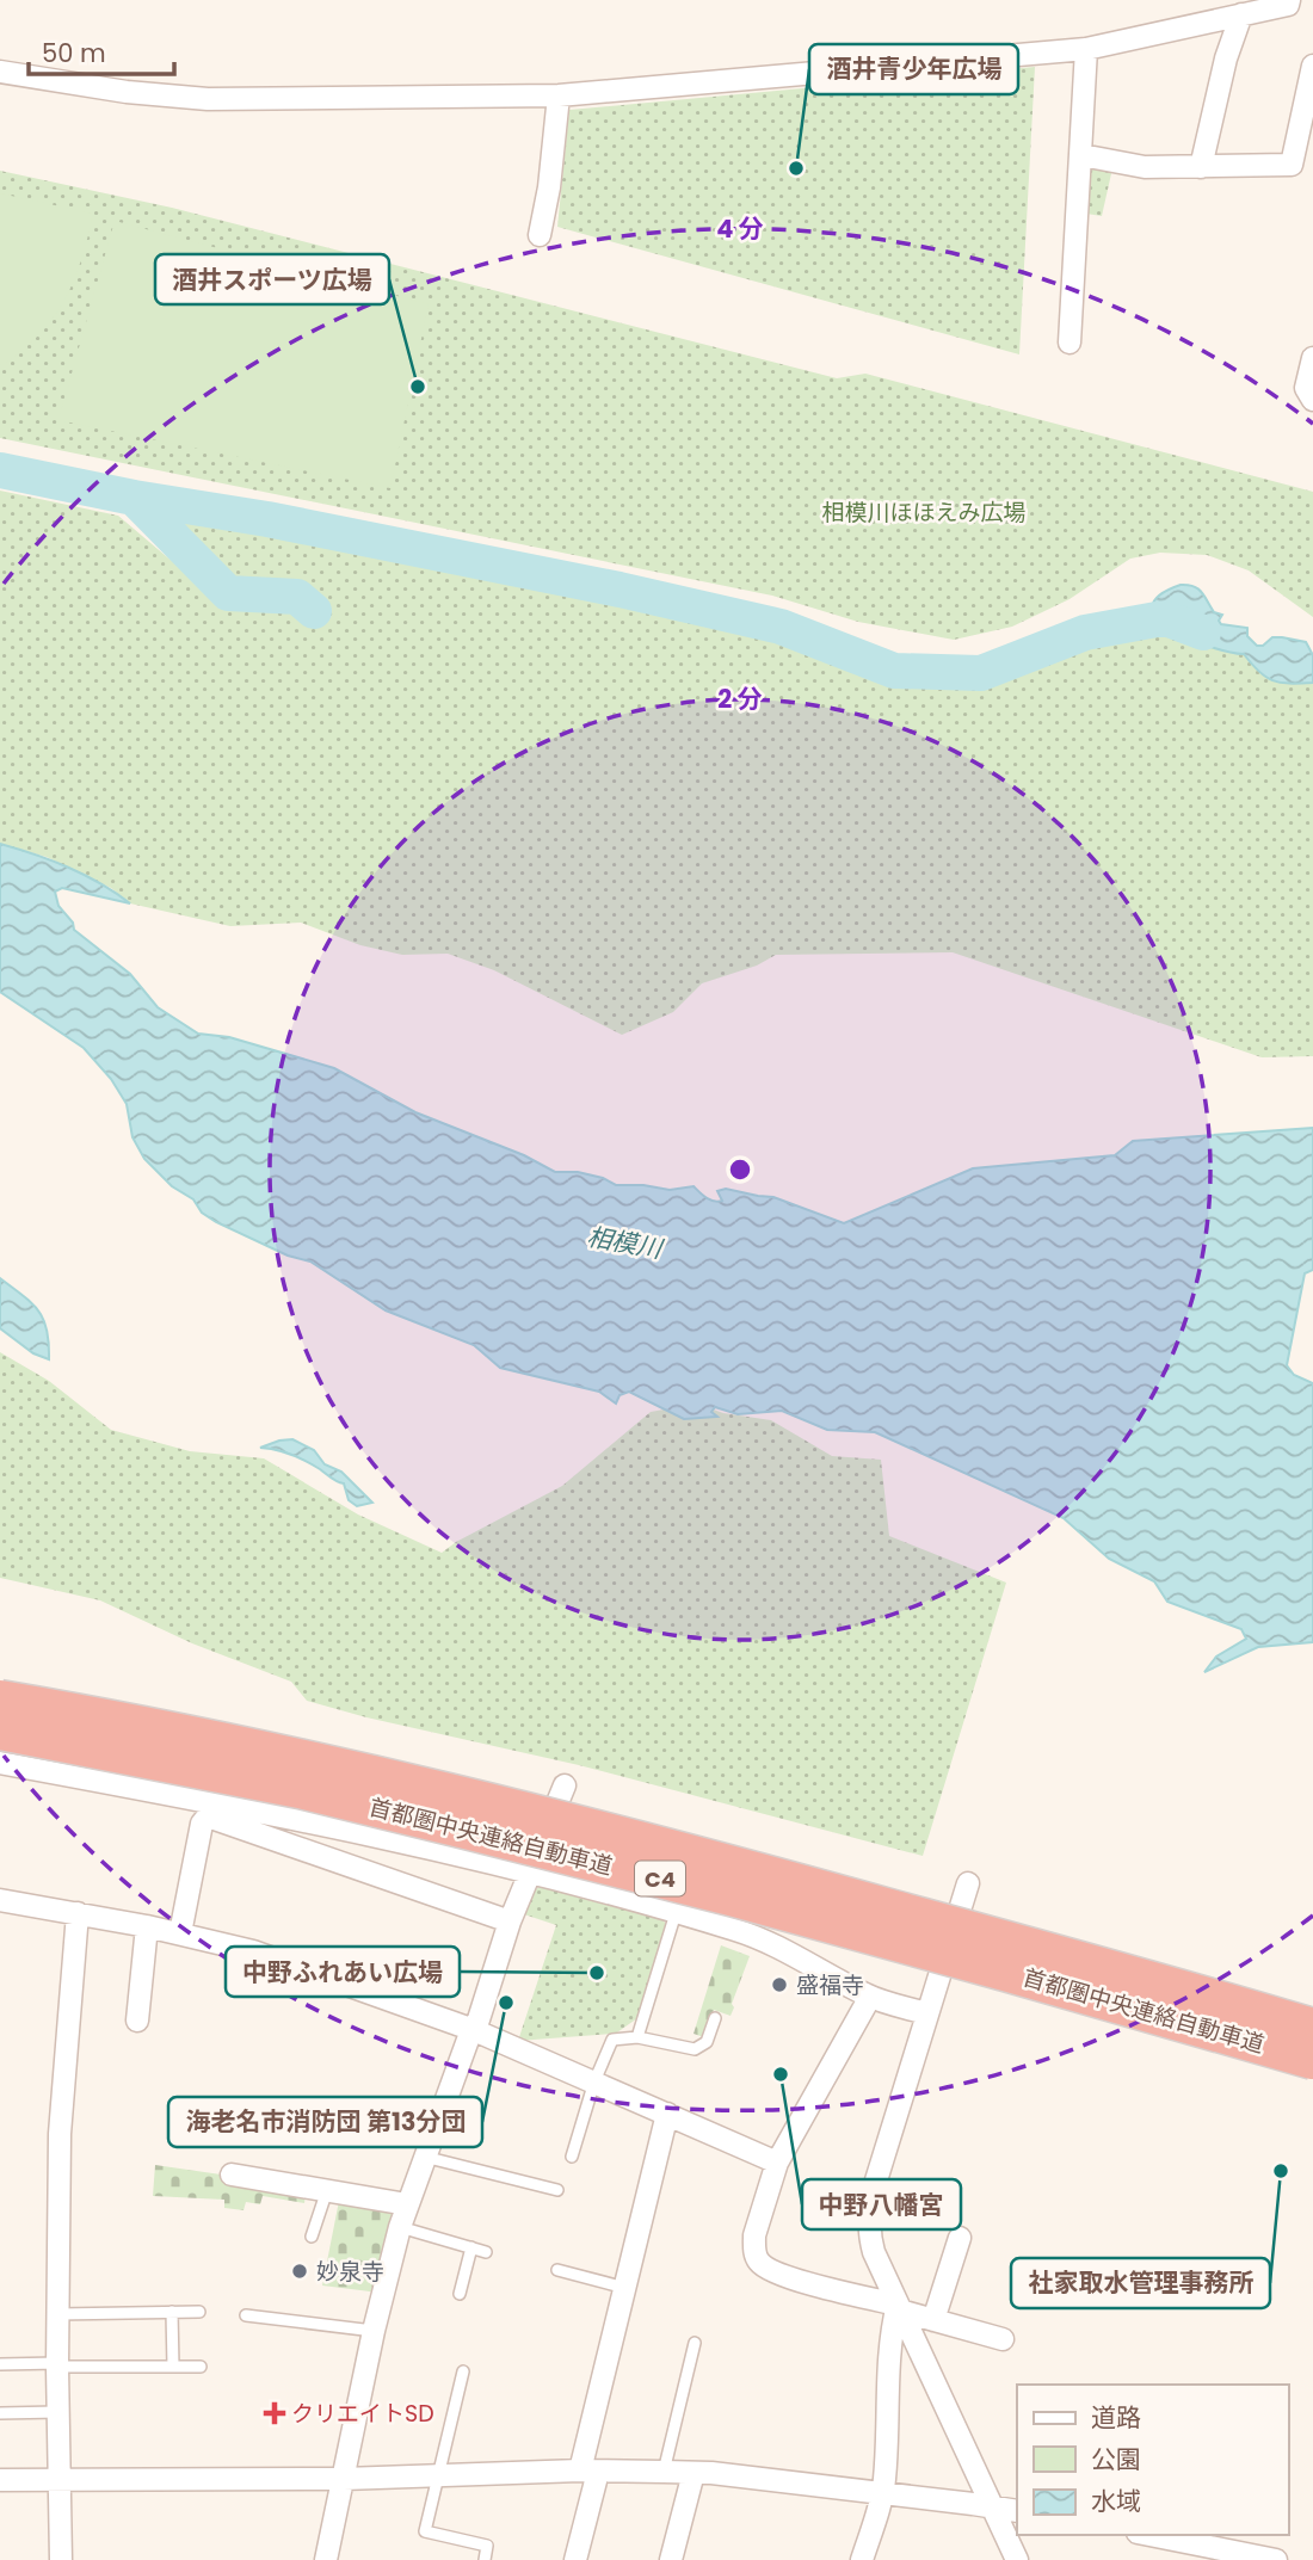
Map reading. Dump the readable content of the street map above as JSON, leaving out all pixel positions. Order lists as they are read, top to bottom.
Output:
{
  "streets": {
    "highway": ["首都圏中央連絡自動車道", "C4"]
  },
  "water": ["相模川"],
  "parks": ["相模川ほほえみ広場"],
  "places": {
    "other": [
      "酒井青少年広場",
      "酒井スポーツ広場",
      "中野ふれあい広場",
      "盛福寺",
      "海老名市消防団 第13分団",
      "中野八幡宮",
      "社家取水管理事務所",
      "妙泉寺"
    ],
    "health": ["クリエイトSD"]
  },
  "legend": ["道路", "公園", "水域"],
  "scale_bar": "50 m",
  "rings": ["4 分", "2 分"]
}
